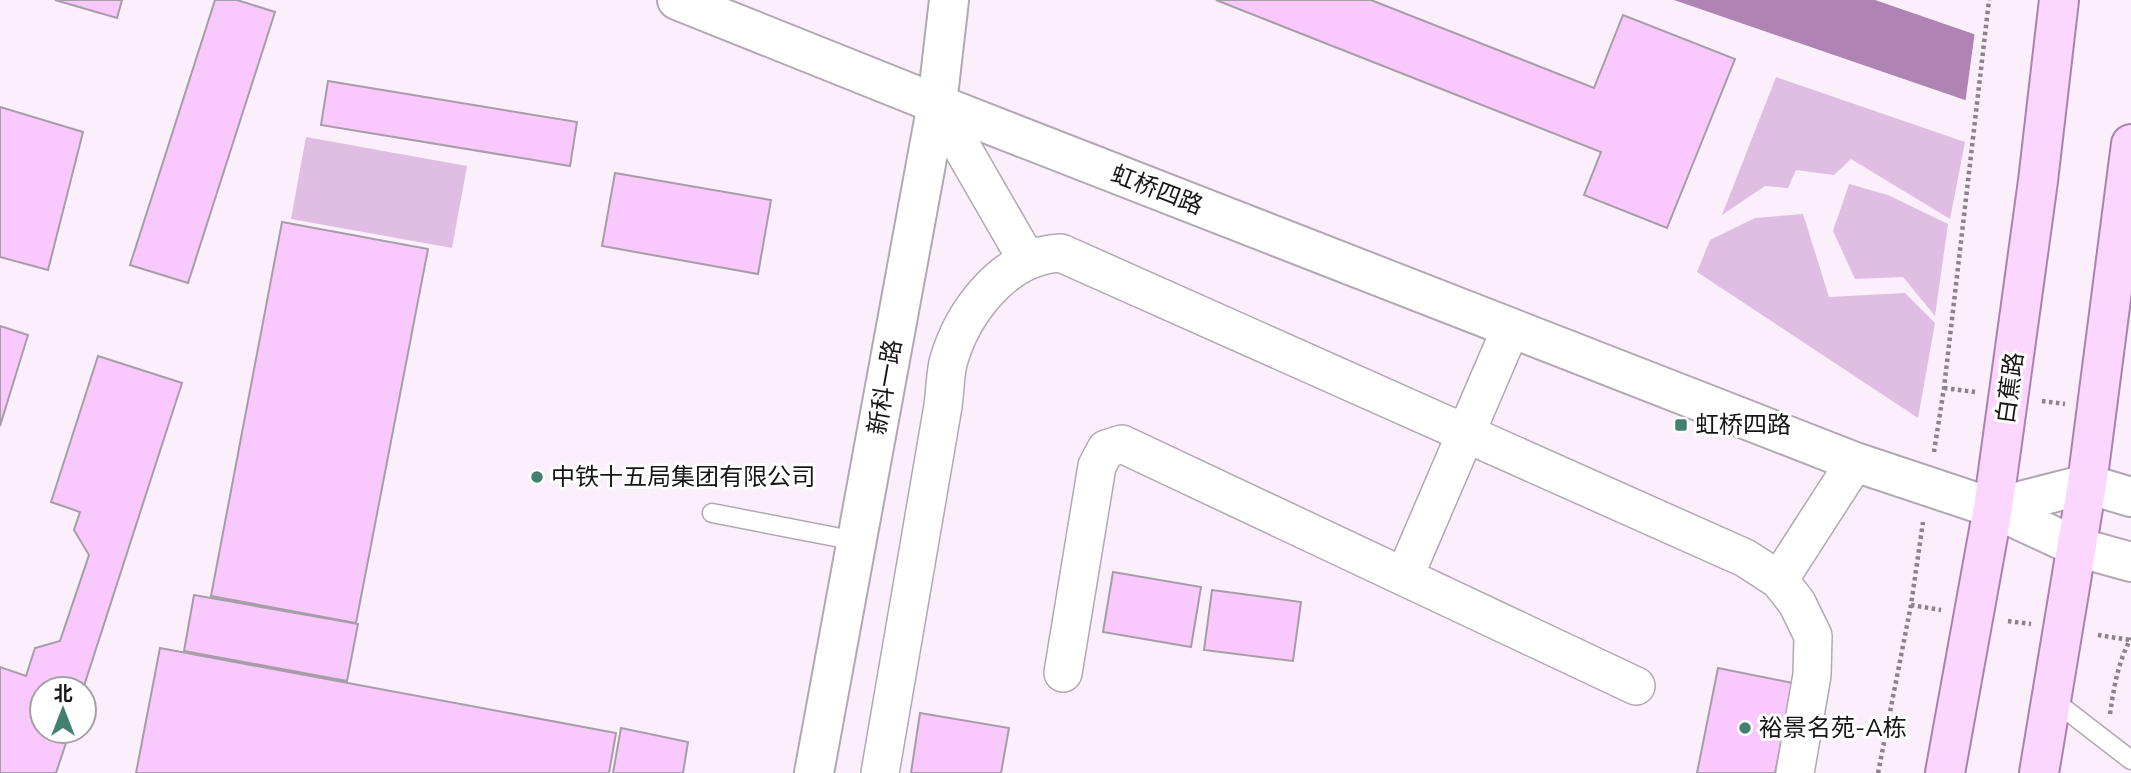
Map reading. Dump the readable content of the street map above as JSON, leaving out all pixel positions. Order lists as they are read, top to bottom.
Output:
{
  "streets": {
    "main road": ["白蕉路"],
    "street": ["虹桥四路", "新科一路"]
  },
  "crossings": [
    ["虹桥四路", "新科一路"],
    ["虹桥四路", "白蕉路"]
  ],
  "places": {
    "transit": ["虹桥四路"],
    "other": ["中铁十五局集团有限公司", "裕景名苑-A栋"]
  },
  "north": "top"
}
